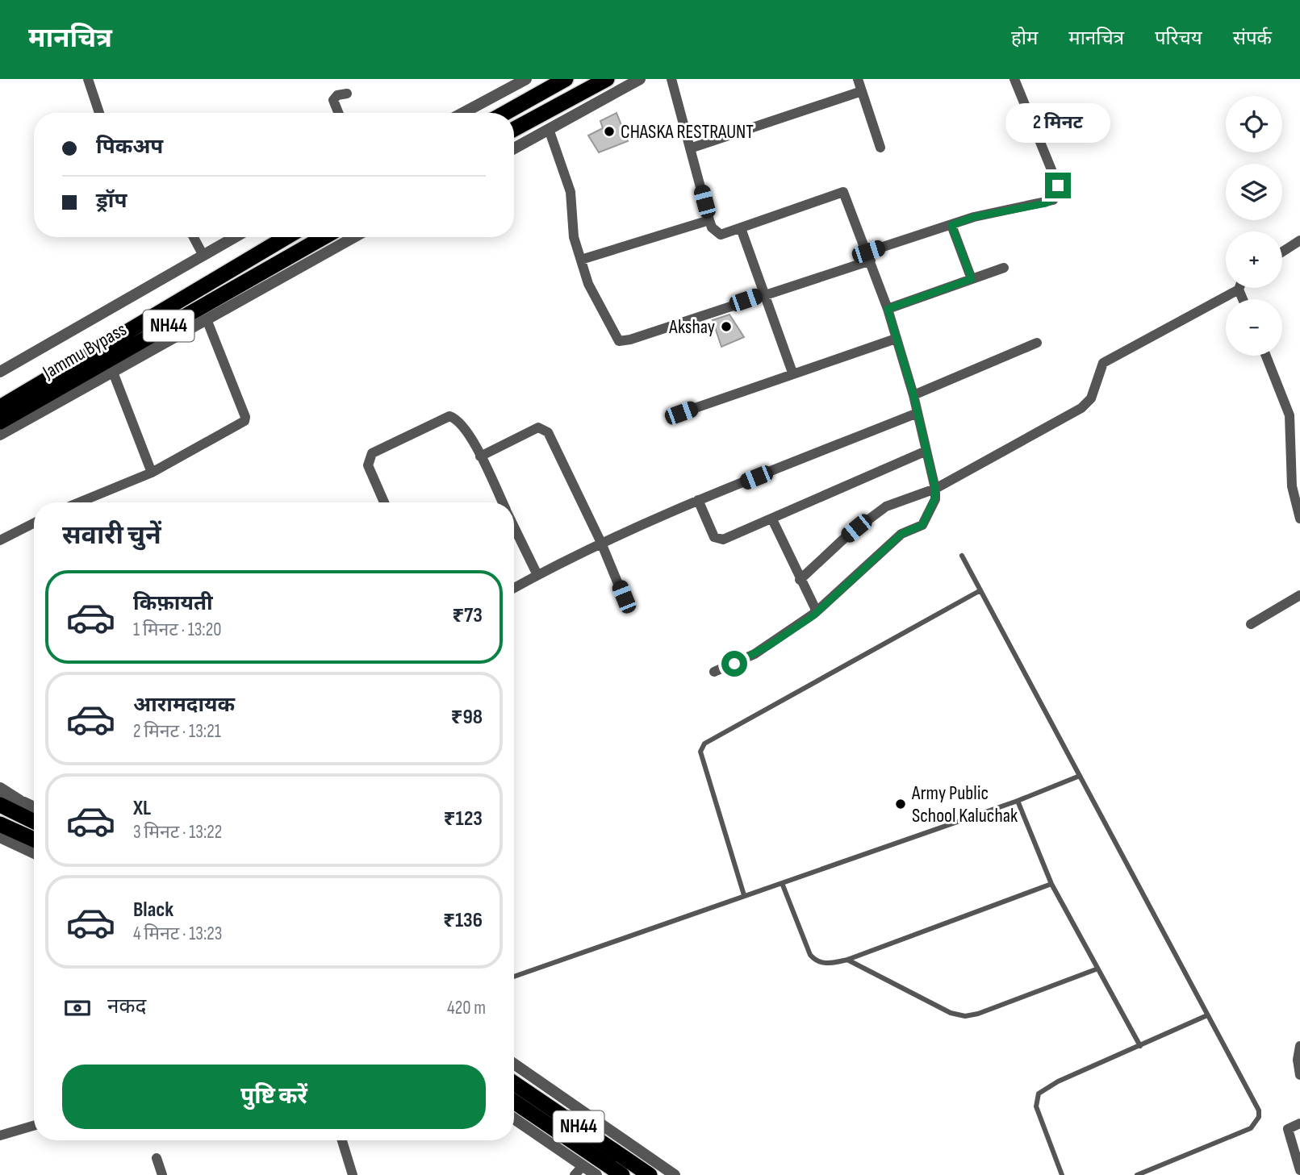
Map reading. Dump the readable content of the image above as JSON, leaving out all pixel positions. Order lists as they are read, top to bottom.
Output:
{
  "streets": {
    "highway": ["NH44", "Jammu Bypass"]
  },
  "places": ["CHASKA RESTRAUNT", "Akshay", "Army Public School Kaluchak"],
  "page": {
    "header": "मानचित्र",
    "nav": [
      "होम",
      "मानचित्र",
      "परिचय",
      "संपर्क"
    ],
    "map_buttons": ["+", "−"],
    "bubble": "2 मिनट",
    "banner": ["पिकअप", "ड्रॉप"],
    "heading": "सवारी चुनें",
    "list": [
      {
        "name": "किफ़ायती",
        "note": "1 मिनट · 13:20",
        "value": "₹73"
      },
      {
        "name": "आरामदायक",
        "note": "2 मिनट · 13:21",
        "value": "₹98"
      },
      {
        "name": "XL",
        "note": "3 मिनट · 13:22",
        "value": "₹123"
      },
      {
        "name": "Black",
        "note": "4 मिनट · 13:23",
        "value": "₹136"
      }
    ],
    "pay": ["नकद", "420 m"],
    "buttons": "पुष्टि करें"
  }
}
